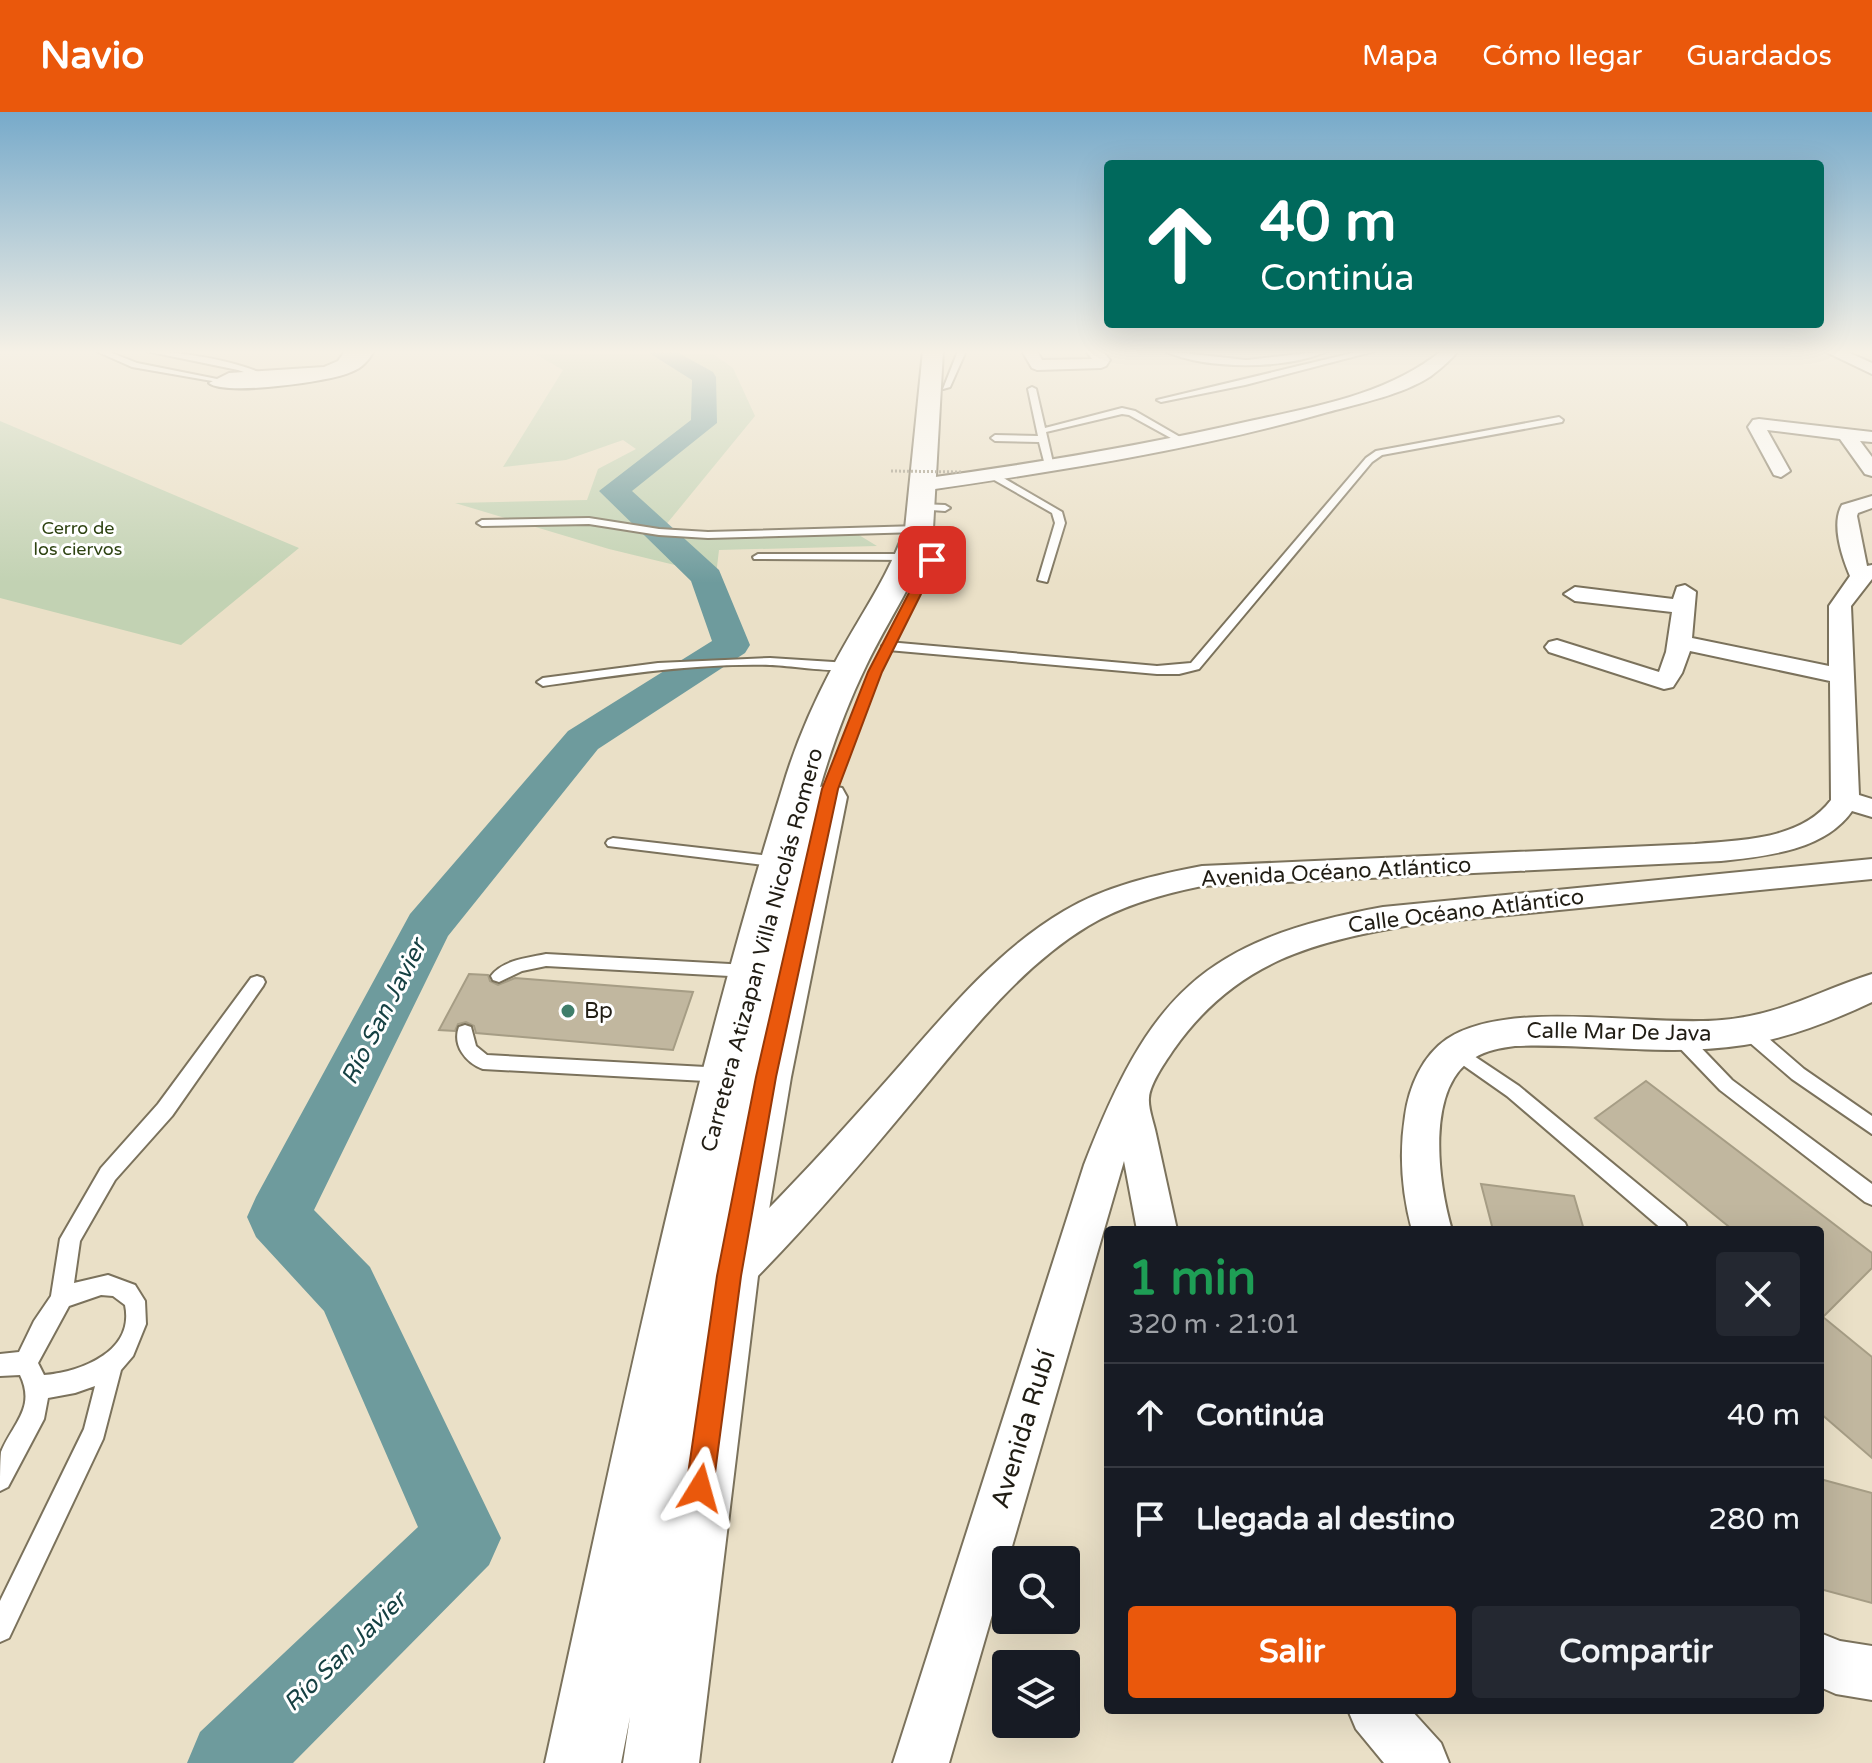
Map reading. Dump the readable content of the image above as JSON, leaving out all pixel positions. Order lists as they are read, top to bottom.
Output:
{
  "streets": {
    "main road": ["Carretera Atizapan Villa Nicolás Romero"],
    "street": [
      "Avenida Océano Atlántico",
      "Calle Océano Atlántico",
      "Calle Mar De Java",
      "Avenida Rubí"
    ]
  },
  "crossings": [
    ["Avenida Océano Atlántico", "Carretera Atizapan Villa Nicolás Romero"],
    ["Calle Océano Atlántico", "Avenida Rubí"]
  ],
  "water": ["Río San Javier"],
  "parks": ["Cerro de los ciervos"],
  "places": ["Bp"],
  "page": {
    "header": "Navio",
    "nav": ["Mapa", "Cómo llegar", "Guardados"],
    "turn": ["40 m", "Continúa"],
    "heading": ["1 min", "320 m · 21:01"],
    "list": [
      {
        "name": "Continúa",
        "value": "40 m"
      },
      {
        "name": "Llegada al destino",
        "value": "280 m"
      }
    ],
    "buttons": ["Salir", "Compartir"]
  }
}
